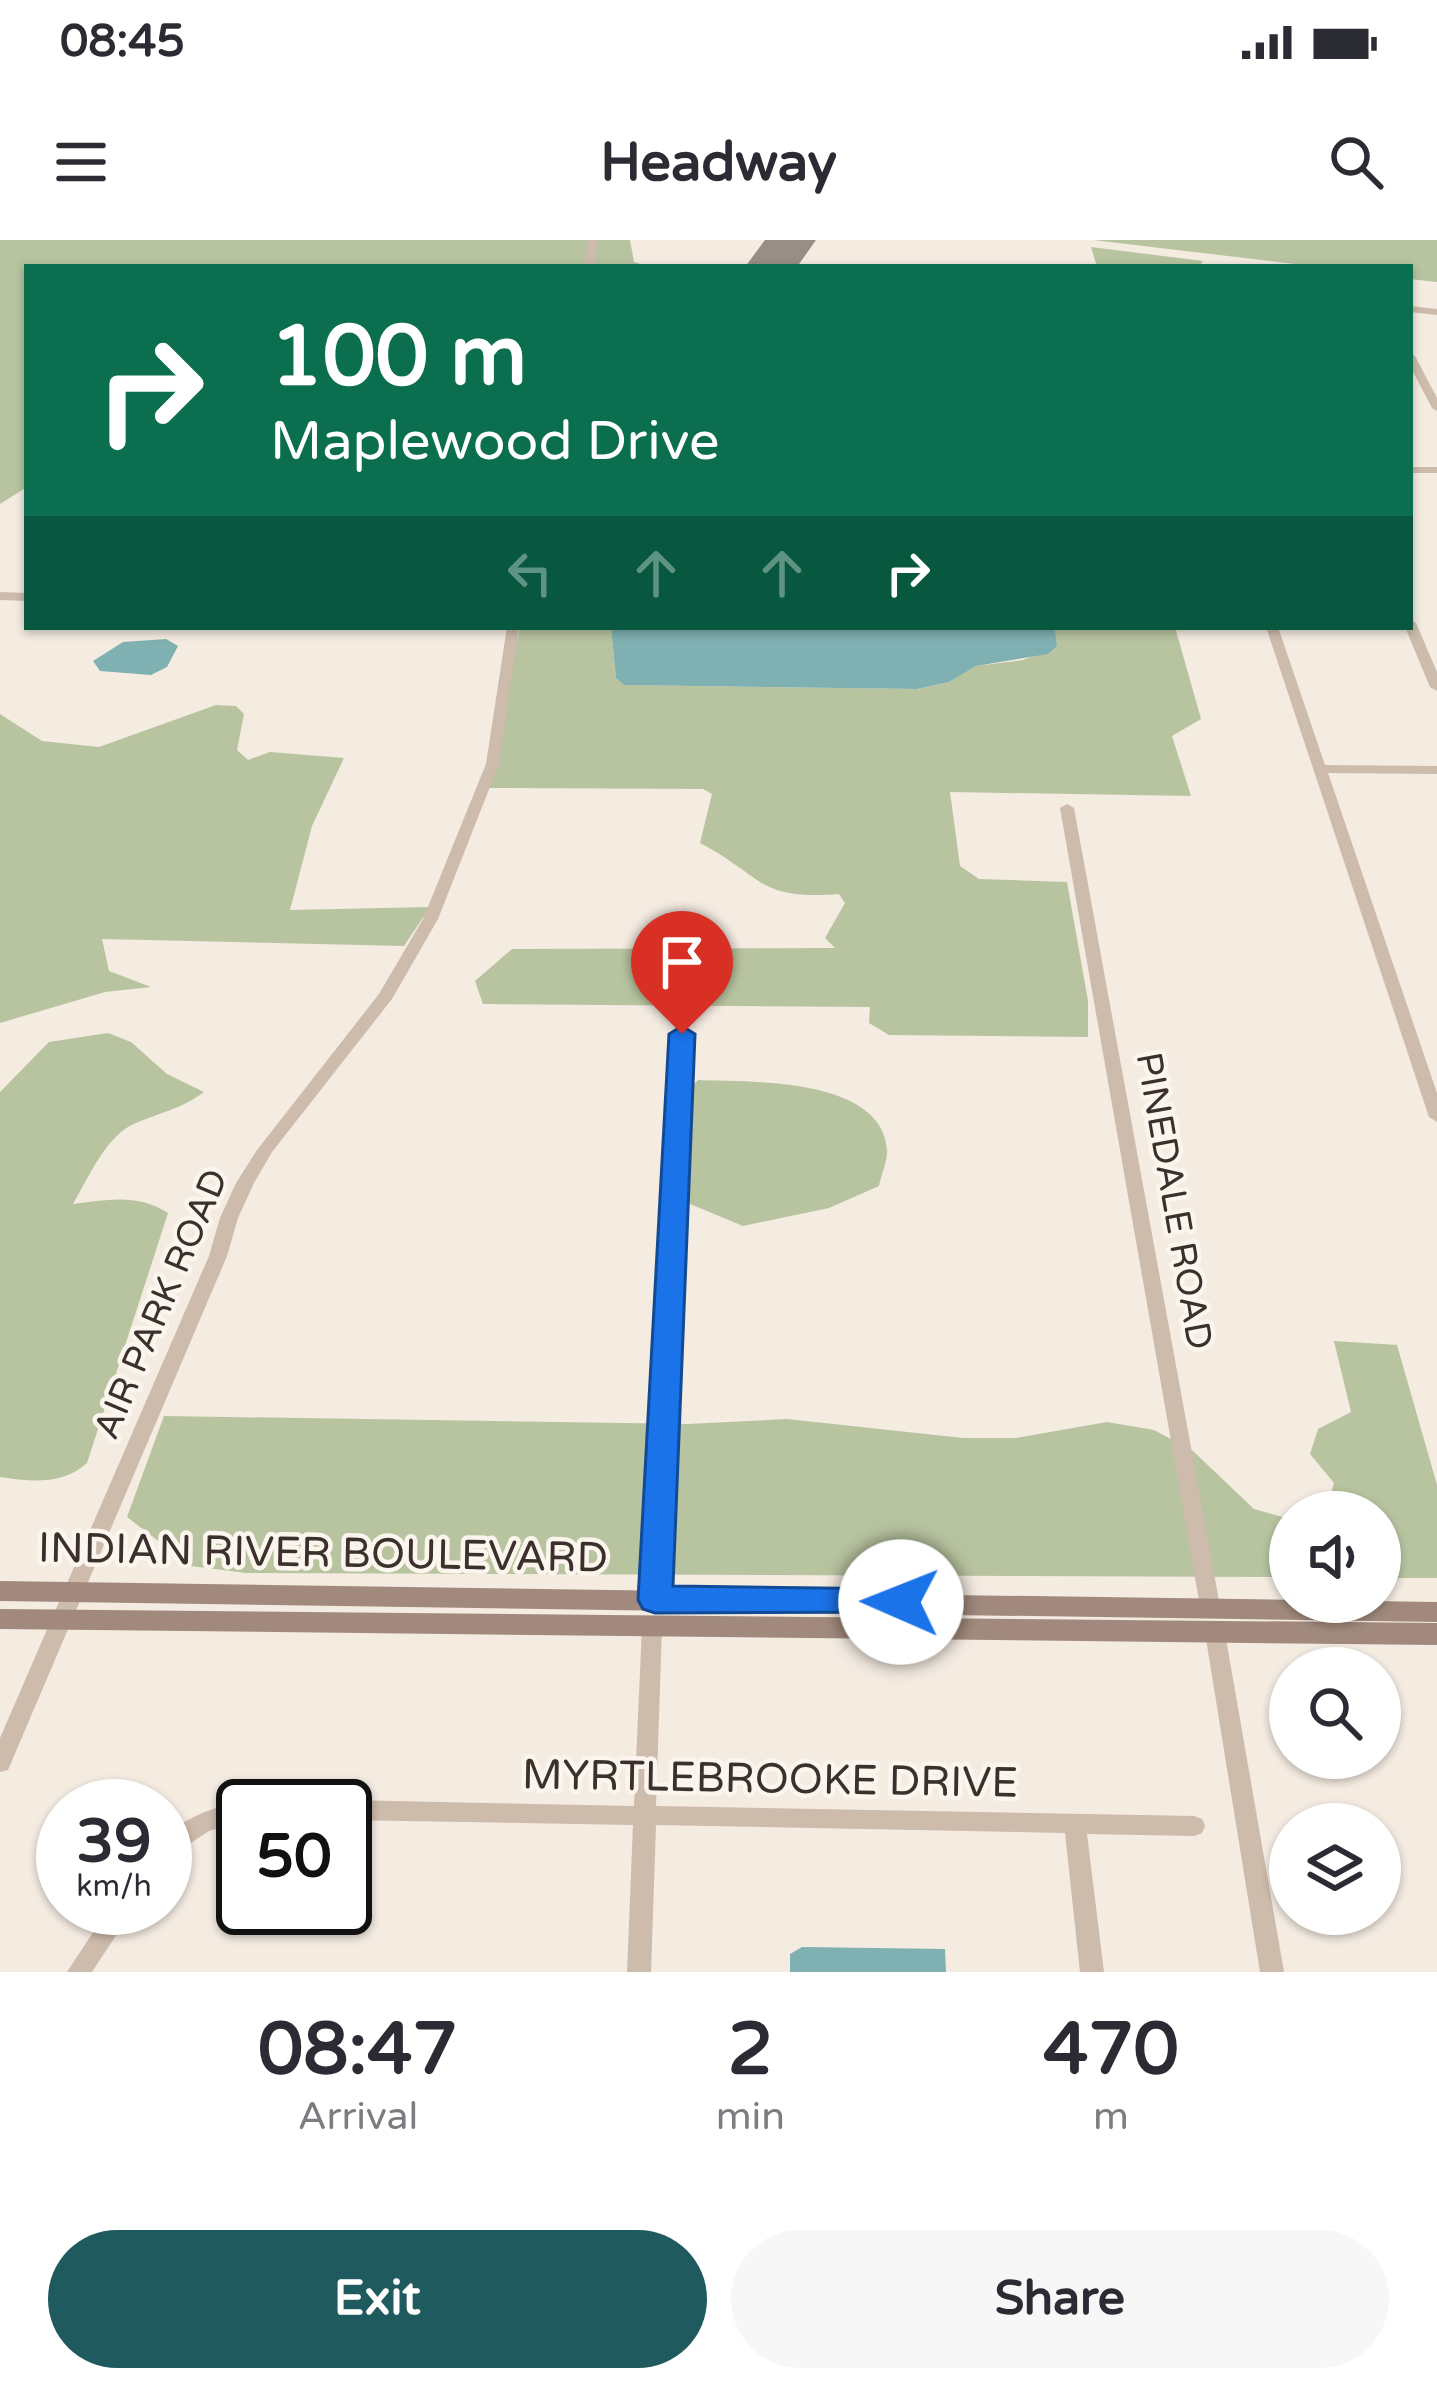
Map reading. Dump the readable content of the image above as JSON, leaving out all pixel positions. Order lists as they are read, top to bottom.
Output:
{
  "streets": {
    "main road": ["INDIAN RIVER BOULEVARD"],
    "street": ["PINEDALE ROAD", "AIR PARK ROAD", "MYRTLEBROOKE DRIVE"]
  },
  "crossings": [
    ["PINEDALE ROAD", "INDIAN RIVER BOULEVARD"],
    ["AIR PARK ROAD", "INDIAN RIVER BOULEVARD"]
  ],
  "page": {
    "status": "08:45",
    "header": "Headway",
    "turn": ["100 m", "Maplewood Drive"],
    "speed": "39 km/h",
    "limit": "50",
    "eta": [
      "08:47",
      "Arrival",
      "2",
      "min",
      "470",
      "m"
    ],
    "buttons": ["Exit", "Share"]
  }
}
